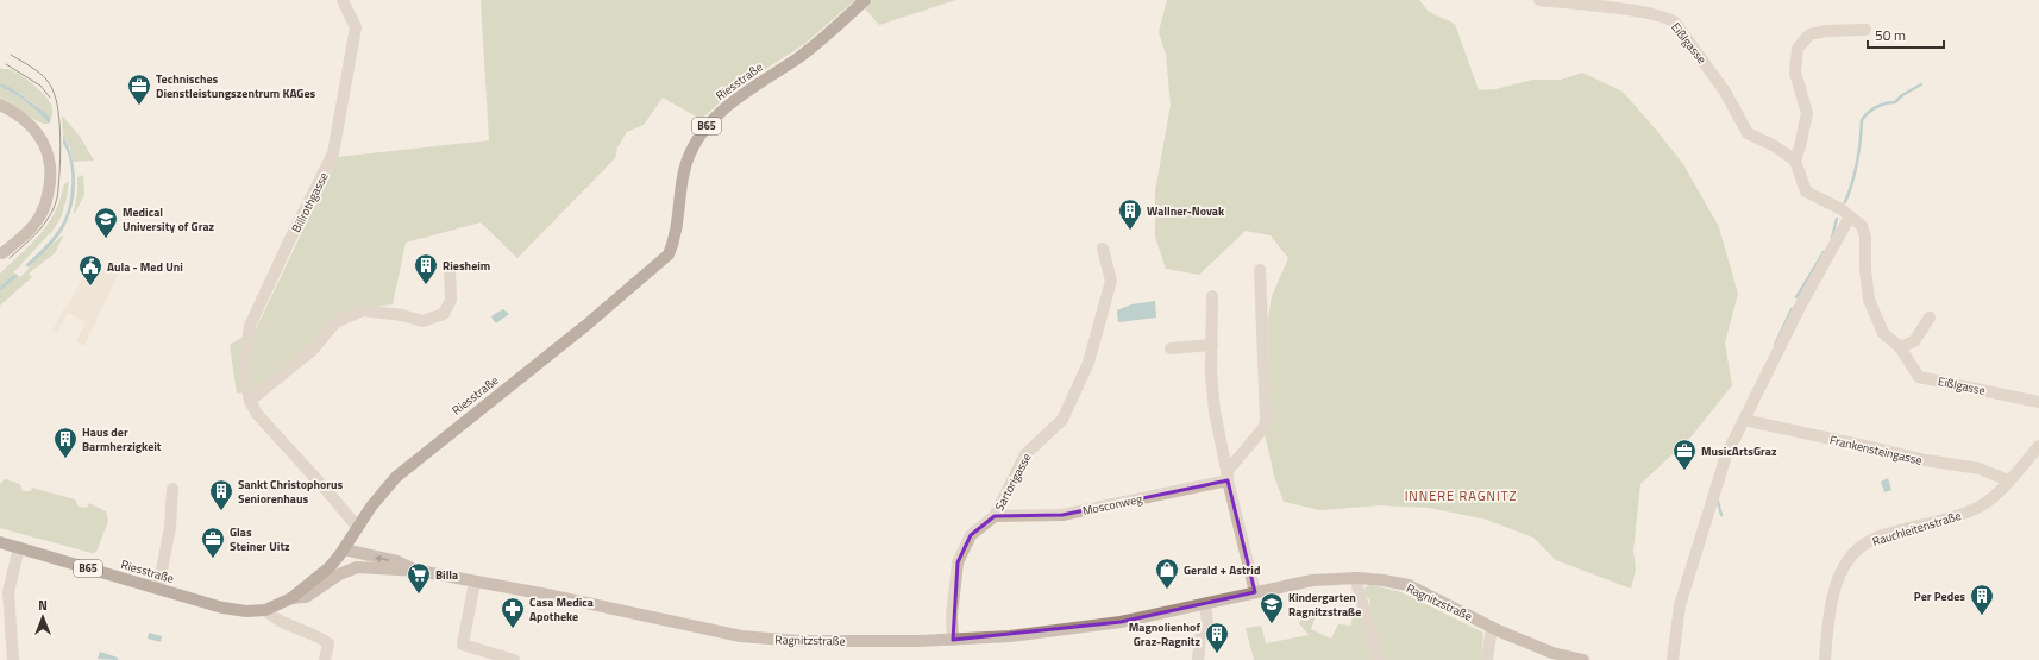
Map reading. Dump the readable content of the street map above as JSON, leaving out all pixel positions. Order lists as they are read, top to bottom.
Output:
{
  "streets": {
    "main road": ["Riesstraße", "B65", "Ragnitzstraße"],
    "street": [
      "Eißlgasse",
      "Billrothgasse",
      "Frankensteingasse",
      "Sartorigasse",
      "Mosconweg",
      "Rauchleitenstraße"
    ]
  },
  "crossings": [
    ["Riesstraße", "Billrothgasse"],
    ["Riesstraße", "Ragnitzstraße"],
    ["Frankensteingasse", "Rauchleitenstraße"],
    ["Sartorigasse", "Mosconweg"],
    ["Sartorigasse", "Ragnitzstraße"]
  ],
  "districts": ["INNERE RAGNITZ"],
  "places": {
    "office": ["Technisches Dienstleistungszentrum KAGes", "MusicArtsGraz", "Glas Steiner Uitz"],
    "building": [
      "Wallner-Novak",
      "Riesheim",
      "Haus der Barmherzigkeit",
      "Sankt Christophorus Seniorenhaus",
      "Per Pedes",
      "Magnolienhof Graz-Ragnitz"
    ],
    "school or university": ["Medical University of Graz", "Kindergarten Ragnitzstraße"],
    "public building": ["Aula - Med Uni"],
    "shop": ["Gerald + Astrid"],
    "supermarket": ["Billa"],
    "pharmacy": ["Casa Medica Apotheke"]
  },
  "scale_bar": "50 m",
  "north": "top"
}
